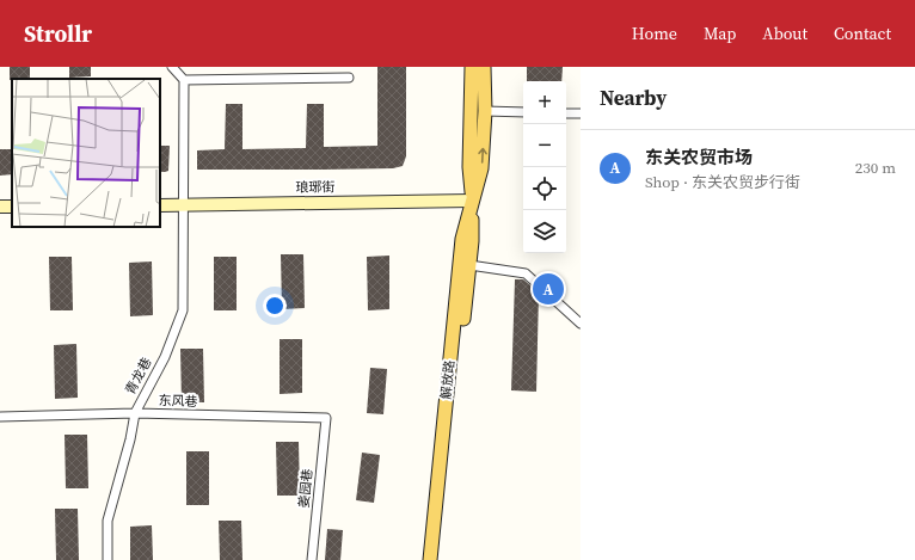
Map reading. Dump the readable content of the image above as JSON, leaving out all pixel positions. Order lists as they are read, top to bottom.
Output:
{
  "streets": {
    "main road": ["解放路"],
    "street": [
      "琅琊街",
      "青龙巷",
      "东风巷",
      "姜园巷"
    ]
  },
  "crossings": [
    ["琅琊街", "青龙巷"],
    ["琅琊街", "解放路"],
    ["青龙巷", "东风巷"],
    ["东风巷", "姜园巷"]
  ],
  "page": {
    "header": "Strollr",
    "nav": [
      "Home",
      "Map",
      "About",
      "Contact"
    ],
    "heading": "Nearby",
    "map_buttons": ["+", "−"],
    "list": [
      {
        "mark": "A",
        "name": "东关农贸市场",
        "note": "Shop · 东关农贸步行街",
        "value": "230 m"
      }
    ],
    "pins": "A"
  }
}
